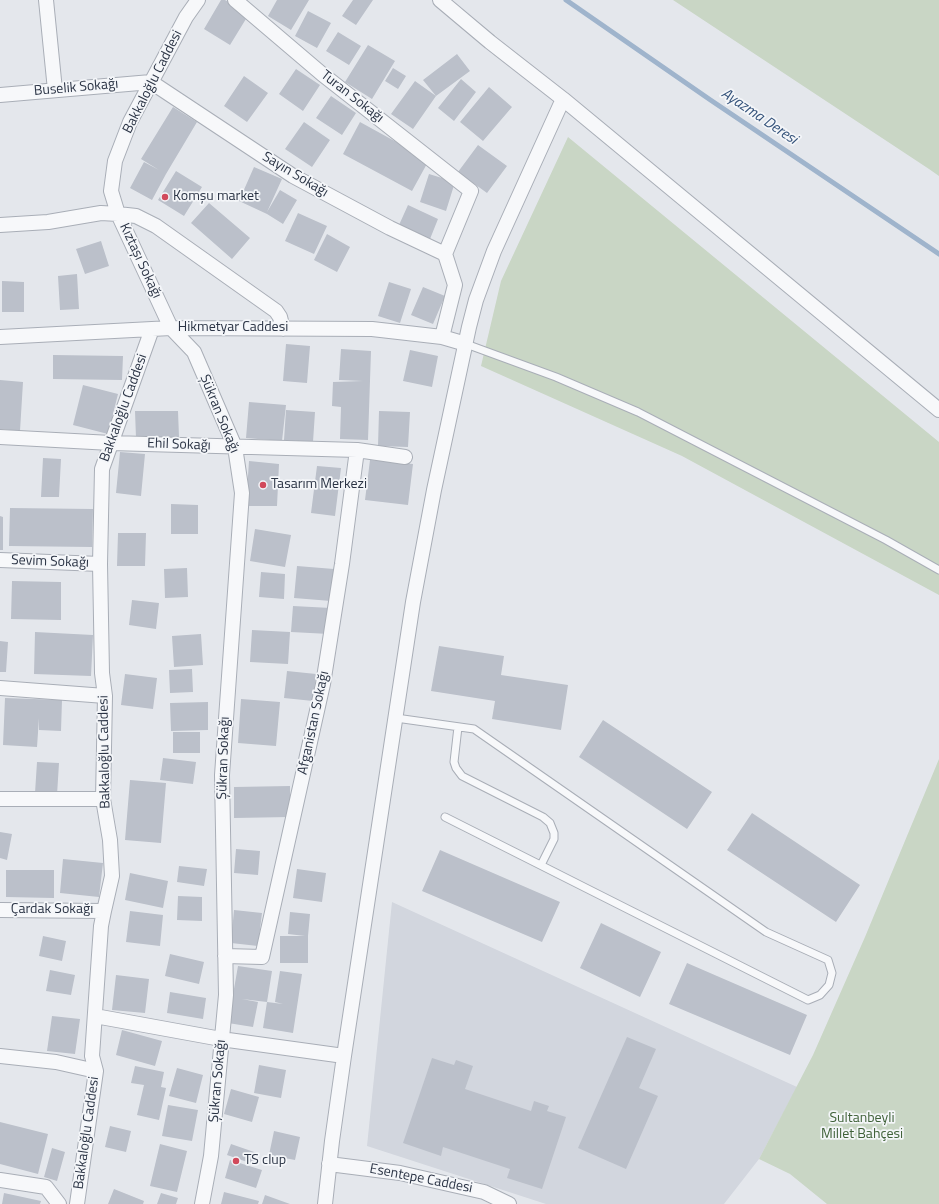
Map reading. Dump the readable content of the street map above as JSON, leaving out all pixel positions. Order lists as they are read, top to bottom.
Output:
{
  "streets": {
    "street": [
      "Bakkaloğlu Caddesi",
      "Buselik Sokağı",
      "Turan Sokağı",
      "Sayın Sokağı",
      "Kıztaşı Sokağı",
      "Hikmetyar Caddesi",
      "Şükran Sokağı",
      "Ehil Sokağı",
      "Sevim Sokağı",
      "Afganistan Sokağı",
      "Çardak Sokağı",
      "Esentepe Caddesi"
    ]
  },
  "crossings": [
    ["Bakkaloğlu Caddesi", "Buselik Sokağı"],
    ["Bakkaloğlu Caddesi", "Sayın Sokağı"],
    ["Bakkaloğlu Caddesi", "Kıztaşı Sokağı"],
    ["Bakkaloğlu Caddesi", "Hikmetyar Caddesi"],
    ["Bakkaloğlu Caddesi", "Ehil Sokağı"],
    ["Bakkaloğlu Caddesi", "Sevim Sokağı"],
    ["Bakkaloğlu Caddesi", "Çardak Sokağı"],
    ["Buselik Sokağı", "Sayın Sokağı"],
    ["Turan Sokağı", "Sayın Sokağı"],
    ["Kıztaşı Sokağı", "Hikmetyar Caddesi"],
    ["Kıztaşı Sokağı", "Şükran Sokağı"],
    ["Hikmetyar Caddesi", "Şükran Sokağı"],
    ["Şükran Sokağı", "Ehil Sokağı"],
    ["Şükran Sokağı", "Afganistan Sokağı"],
    ["Ehil Sokağı", "Afganistan Sokağı"]
  ],
  "water": ["Ayazma Deresi"],
  "parks": ["Sultanbeyli Millet Bahçesi"],
  "places": ["Komşu market", "Tasarım Merkezi", "TS clup"]
}
